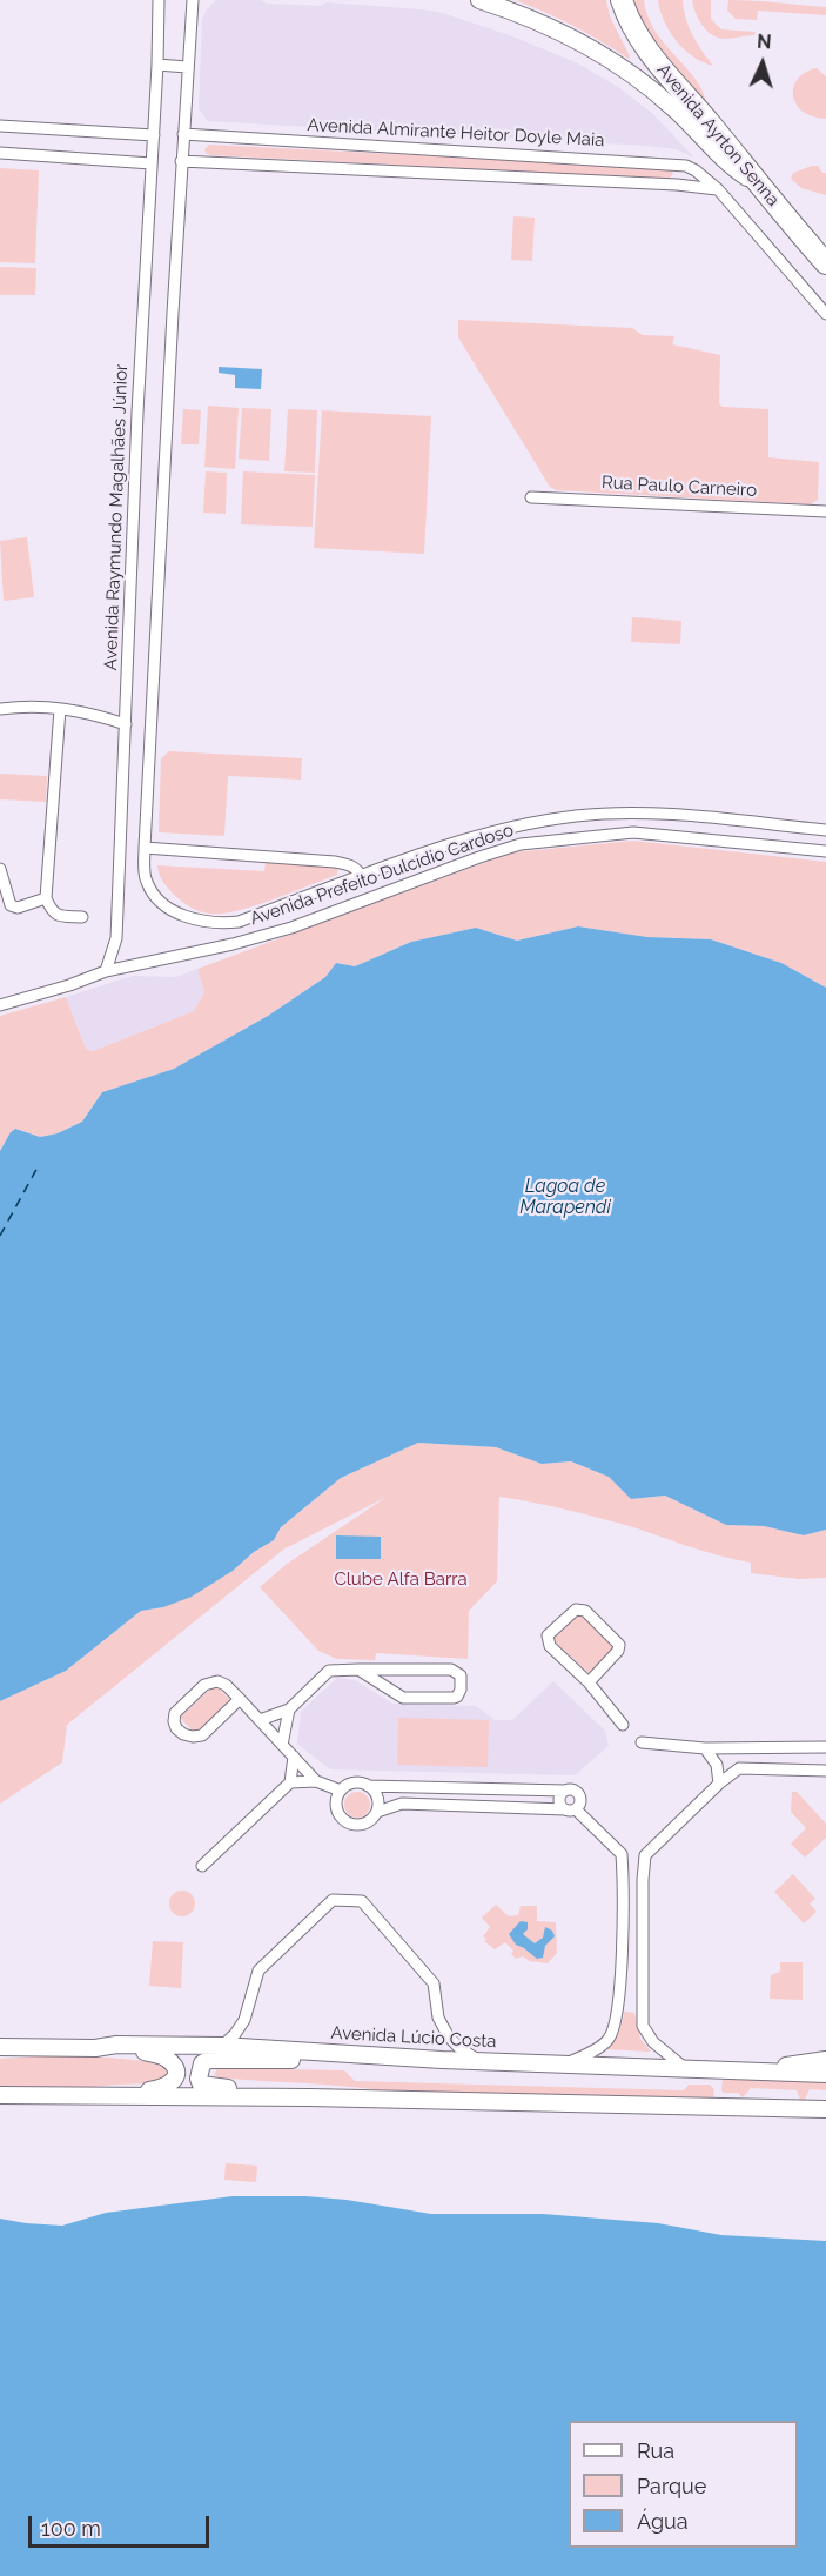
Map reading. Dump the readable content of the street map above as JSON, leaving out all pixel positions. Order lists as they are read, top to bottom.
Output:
{
  "streets": {
    "highway": ["Avenida Ayrton Senna"],
    "main road": ["Avenida Lúcio Costa"],
    "street": [
      "Avenida Almirante Heitor Doyle Maia",
      "Rua Paulo Carneiro",
      "Avenida Raymundo Magalhães Júnior",
      "Avenida Prefeito Dulcídio Cardoso"
    ]
  },
  "crossings": [
    ["Avenida Raymundo Magalhães Júnior", "Avenida Prefeito Dulcídio Cardoso"]
  ],
  "water": ["Lagoa de Marapendi"],
  "parks": ["Clube Alfa Barra"],
  "legend": ["Rua", "Parque", "Água"],
  "scale_bar": "100 m",
  "north": "top"
}
